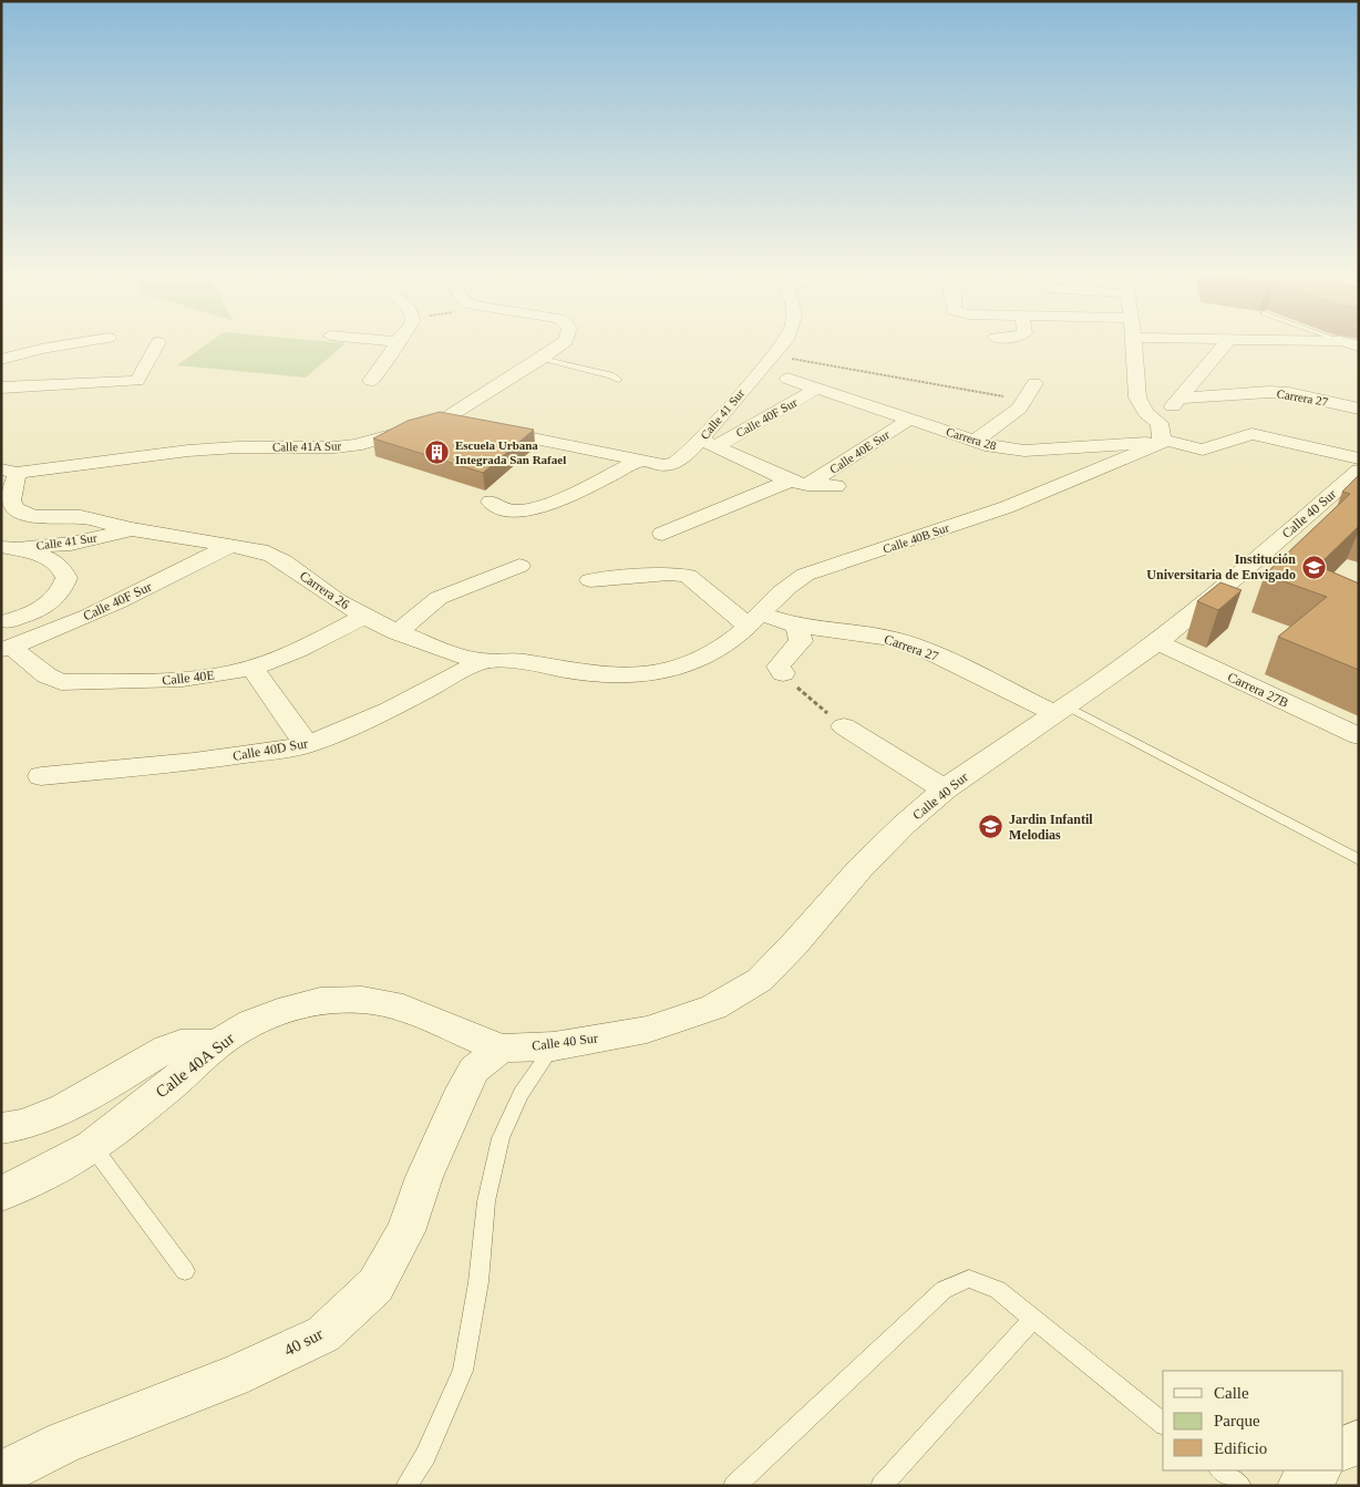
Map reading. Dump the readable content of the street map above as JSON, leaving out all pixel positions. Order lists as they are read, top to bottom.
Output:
{
  "streets": {
    "street": [
      "Carrera 27",
      "Calle 41 Sur",
      "Calle 40F Sur",
      "Carrera 28",
      "Calle 41A Sur",
      "Calle 40E Sur",
      "Calle 40 Sur",
      "Calle 40B Sur",
      "Carrera 26",
      "Calle 40E",
      "Carrera 27B",
      "Calle 40D Sur",
      "Calle 40A Sur",
      "40 sur"
    ]
  },
  "crossings": [
    ["Carrera 27", "Calle 40 Sur"],
    ["Carrera 27", "Calle 40B Sur"],
    ["Calle 41 Sur", "Calle 40F Sur"],
    ["Calle 41 Sur", "Carrera 26"],
    ["Calle 40F Sur", "Carrera 28"],
    ["Calle 40F Sur", "Carrera 26"],
    ["Calle 40F Sur", "Calle 40E"],
    ["Carrera 28", "Calle 40E Sur"],
    ["Carrera 28", "Calle 40B Sur"],
    ["Calle 41A Sur", "Carrera 26"],
    ["Calle 40 Sur", "Carrera 27B"],
    ["Calle 40 Sur", "Calle 40A Sur"],
    ["Calle 40 Sur", "40 sur"],
    ["Calle 40B Sur", "Carrera 26"],
    ["Carrera 26", "Calle 40E"],
    ["Carrera 26", "Calle 40D Sur"],
    ["Calle 40A Sur", "40 sur"]
  ],
  "places": {
    "building": ["Escuela Urbana Integrada San Rafael"],
    "school or university": ["Institución Universitaria de Envigado", "Jardin Infantil Melodias"]
  },
  "legend": ["Calle", "Parque", "Edificio"]
}
